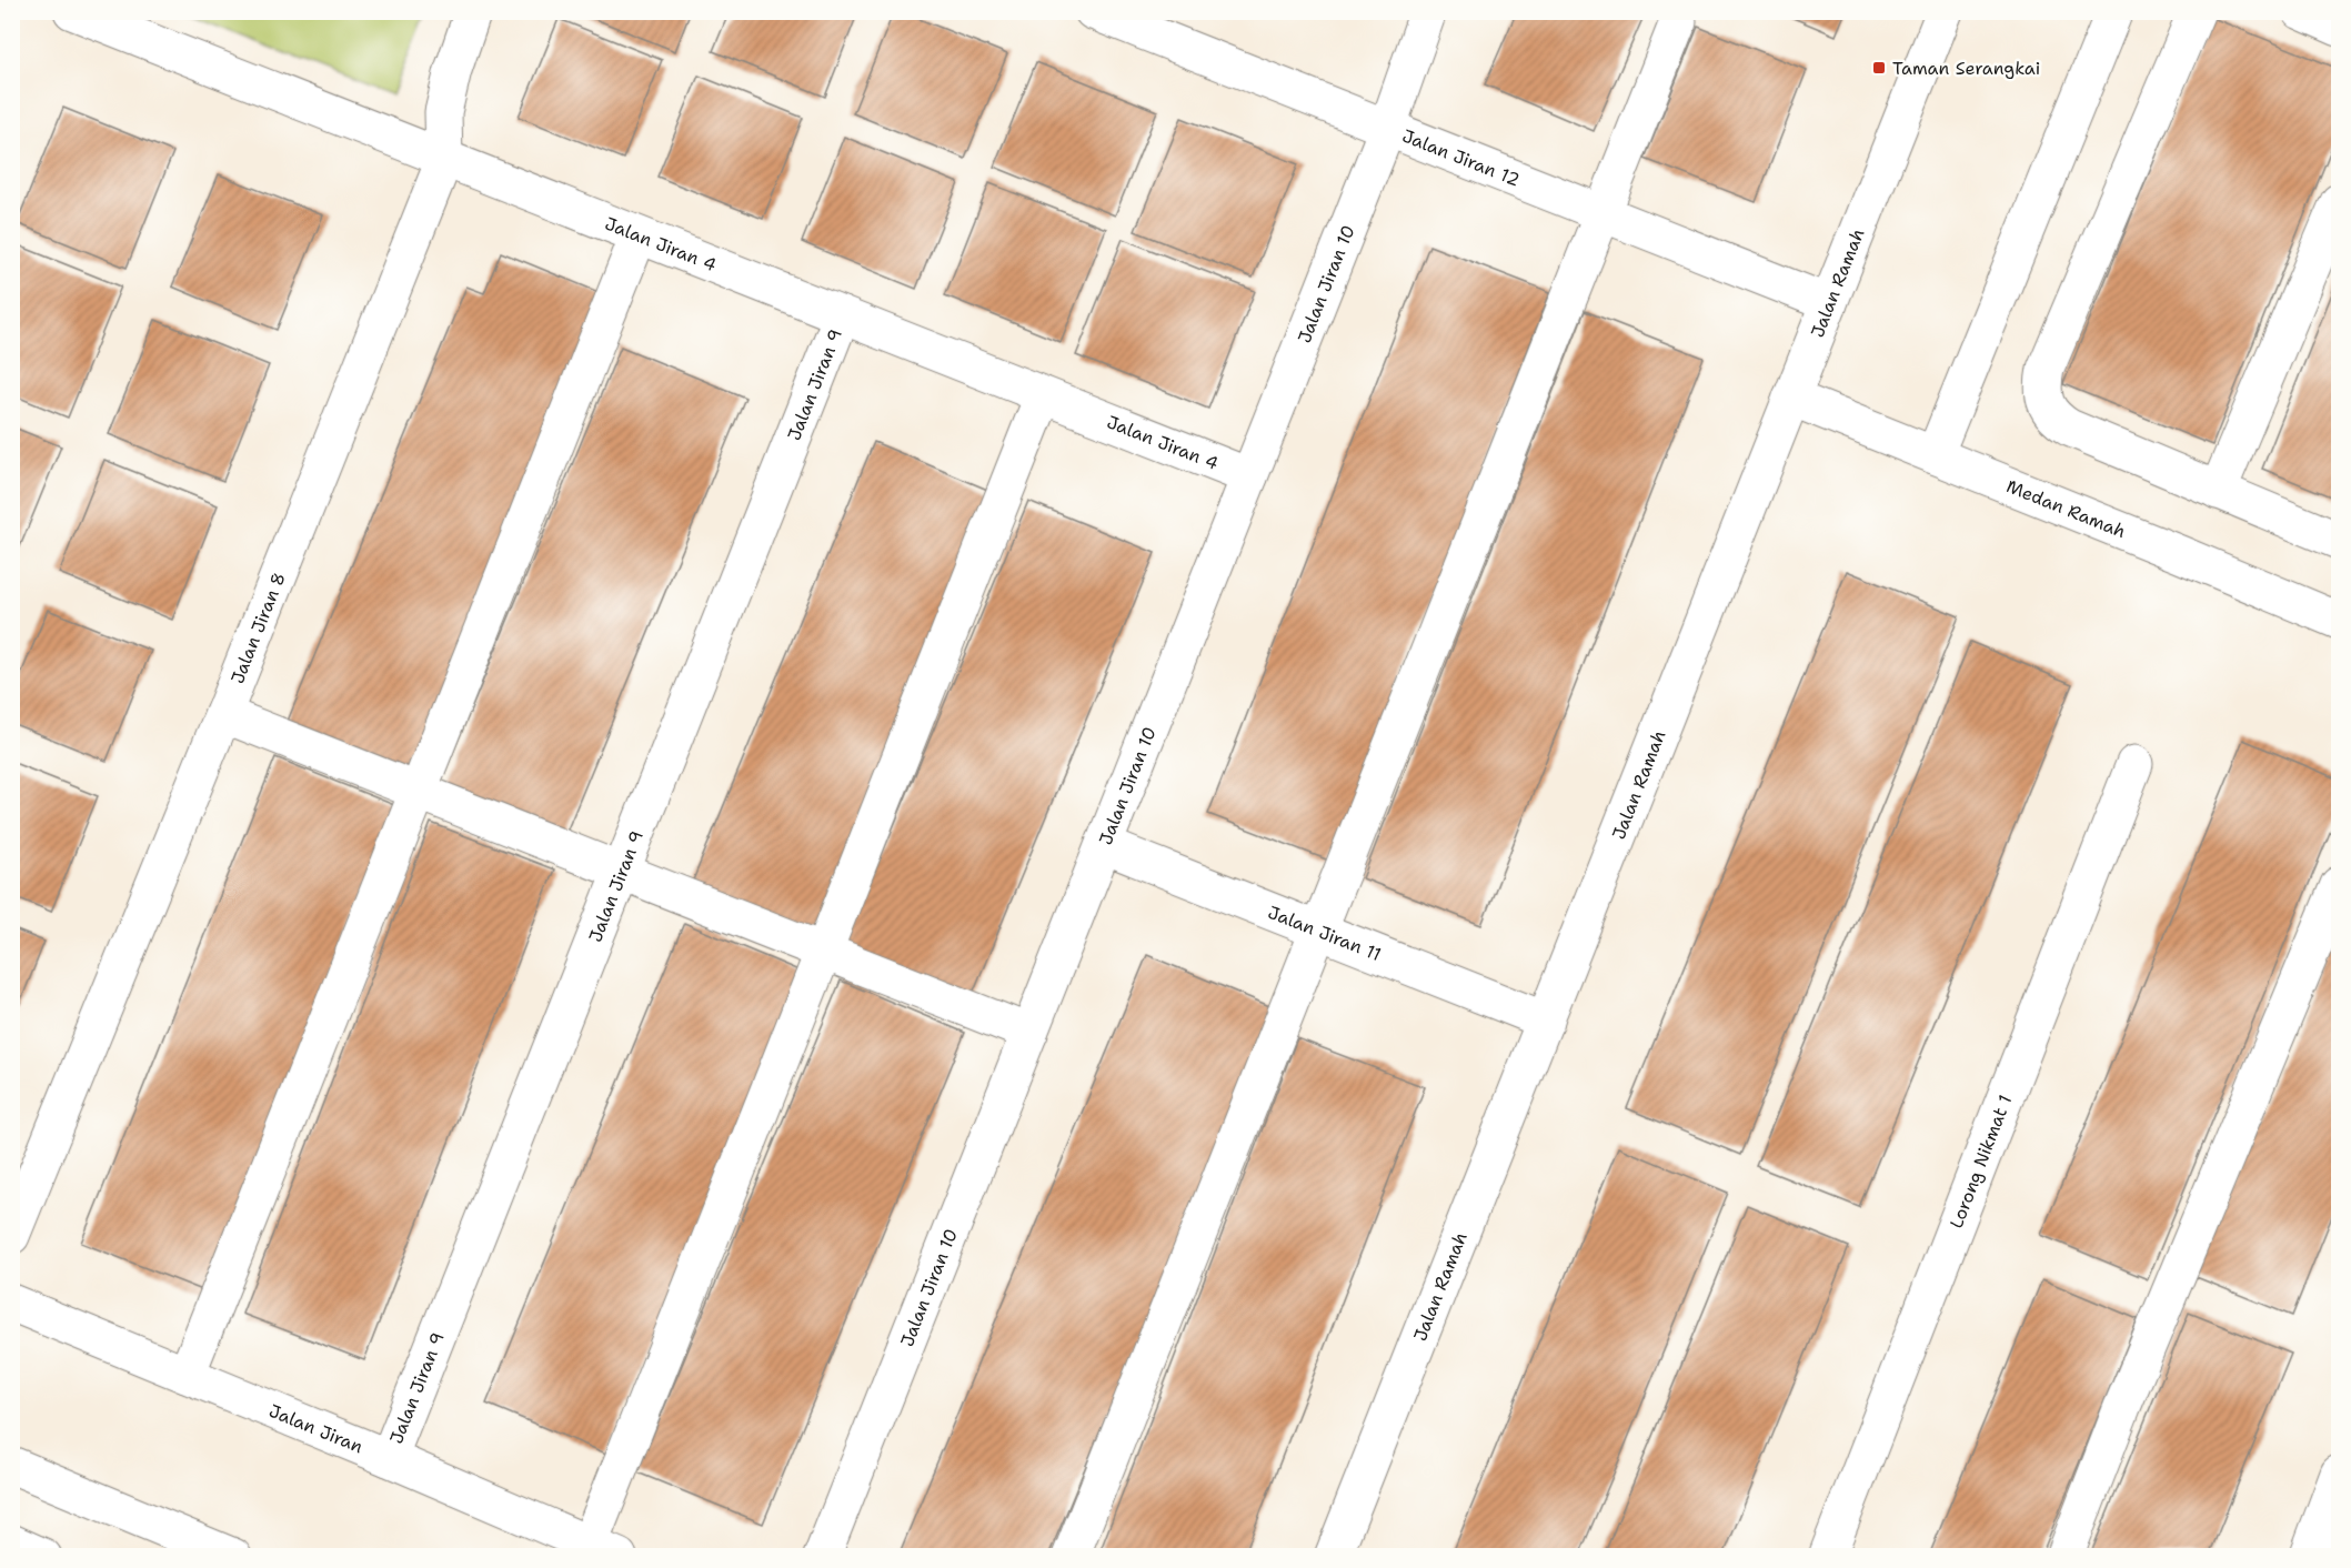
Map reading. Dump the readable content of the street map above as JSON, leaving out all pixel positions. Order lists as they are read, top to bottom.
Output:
{
  "streets": {
    "street": [
      "Jalan Jiran 12",
      "Jalan Jiran 4",
      "Jalan Ramah",
      "Jalan Jiran 10",
      "Jalan Jiran 9",
      "Medan Ramah",
      "Jalan Jiran 8",
      "Jalan Jiran 11",
      "Lorong Nikmat 1",
      "Jalan Jiran"
    ]
  },
  "crossings": [
    ["Jalan Jiran 12", "Jalan Ramah"],
    ["Jalan Jiran 12", "Jalan Jiran 10"],
    ["Jalan Jiran 4", "Jalan Jiran 10"],
    ["Jalan Jiran 4", "Jalan Jiran 9"],
    ["Jalan Jiran 4", "Jalan Jiran 8"],
    ["Jalan Ramah", "Medan Ramah"],
    ["Jalan Ramah", "Jalan Jiran 11"],
    ["Jalan Jiran 10", "Jalan Jiran 11"],
    ["Jalan Jiran 9", "Jalan Jiran"]
  ],
  "places": {
    "transit": ["Taman Serangkai"]
  }
}
